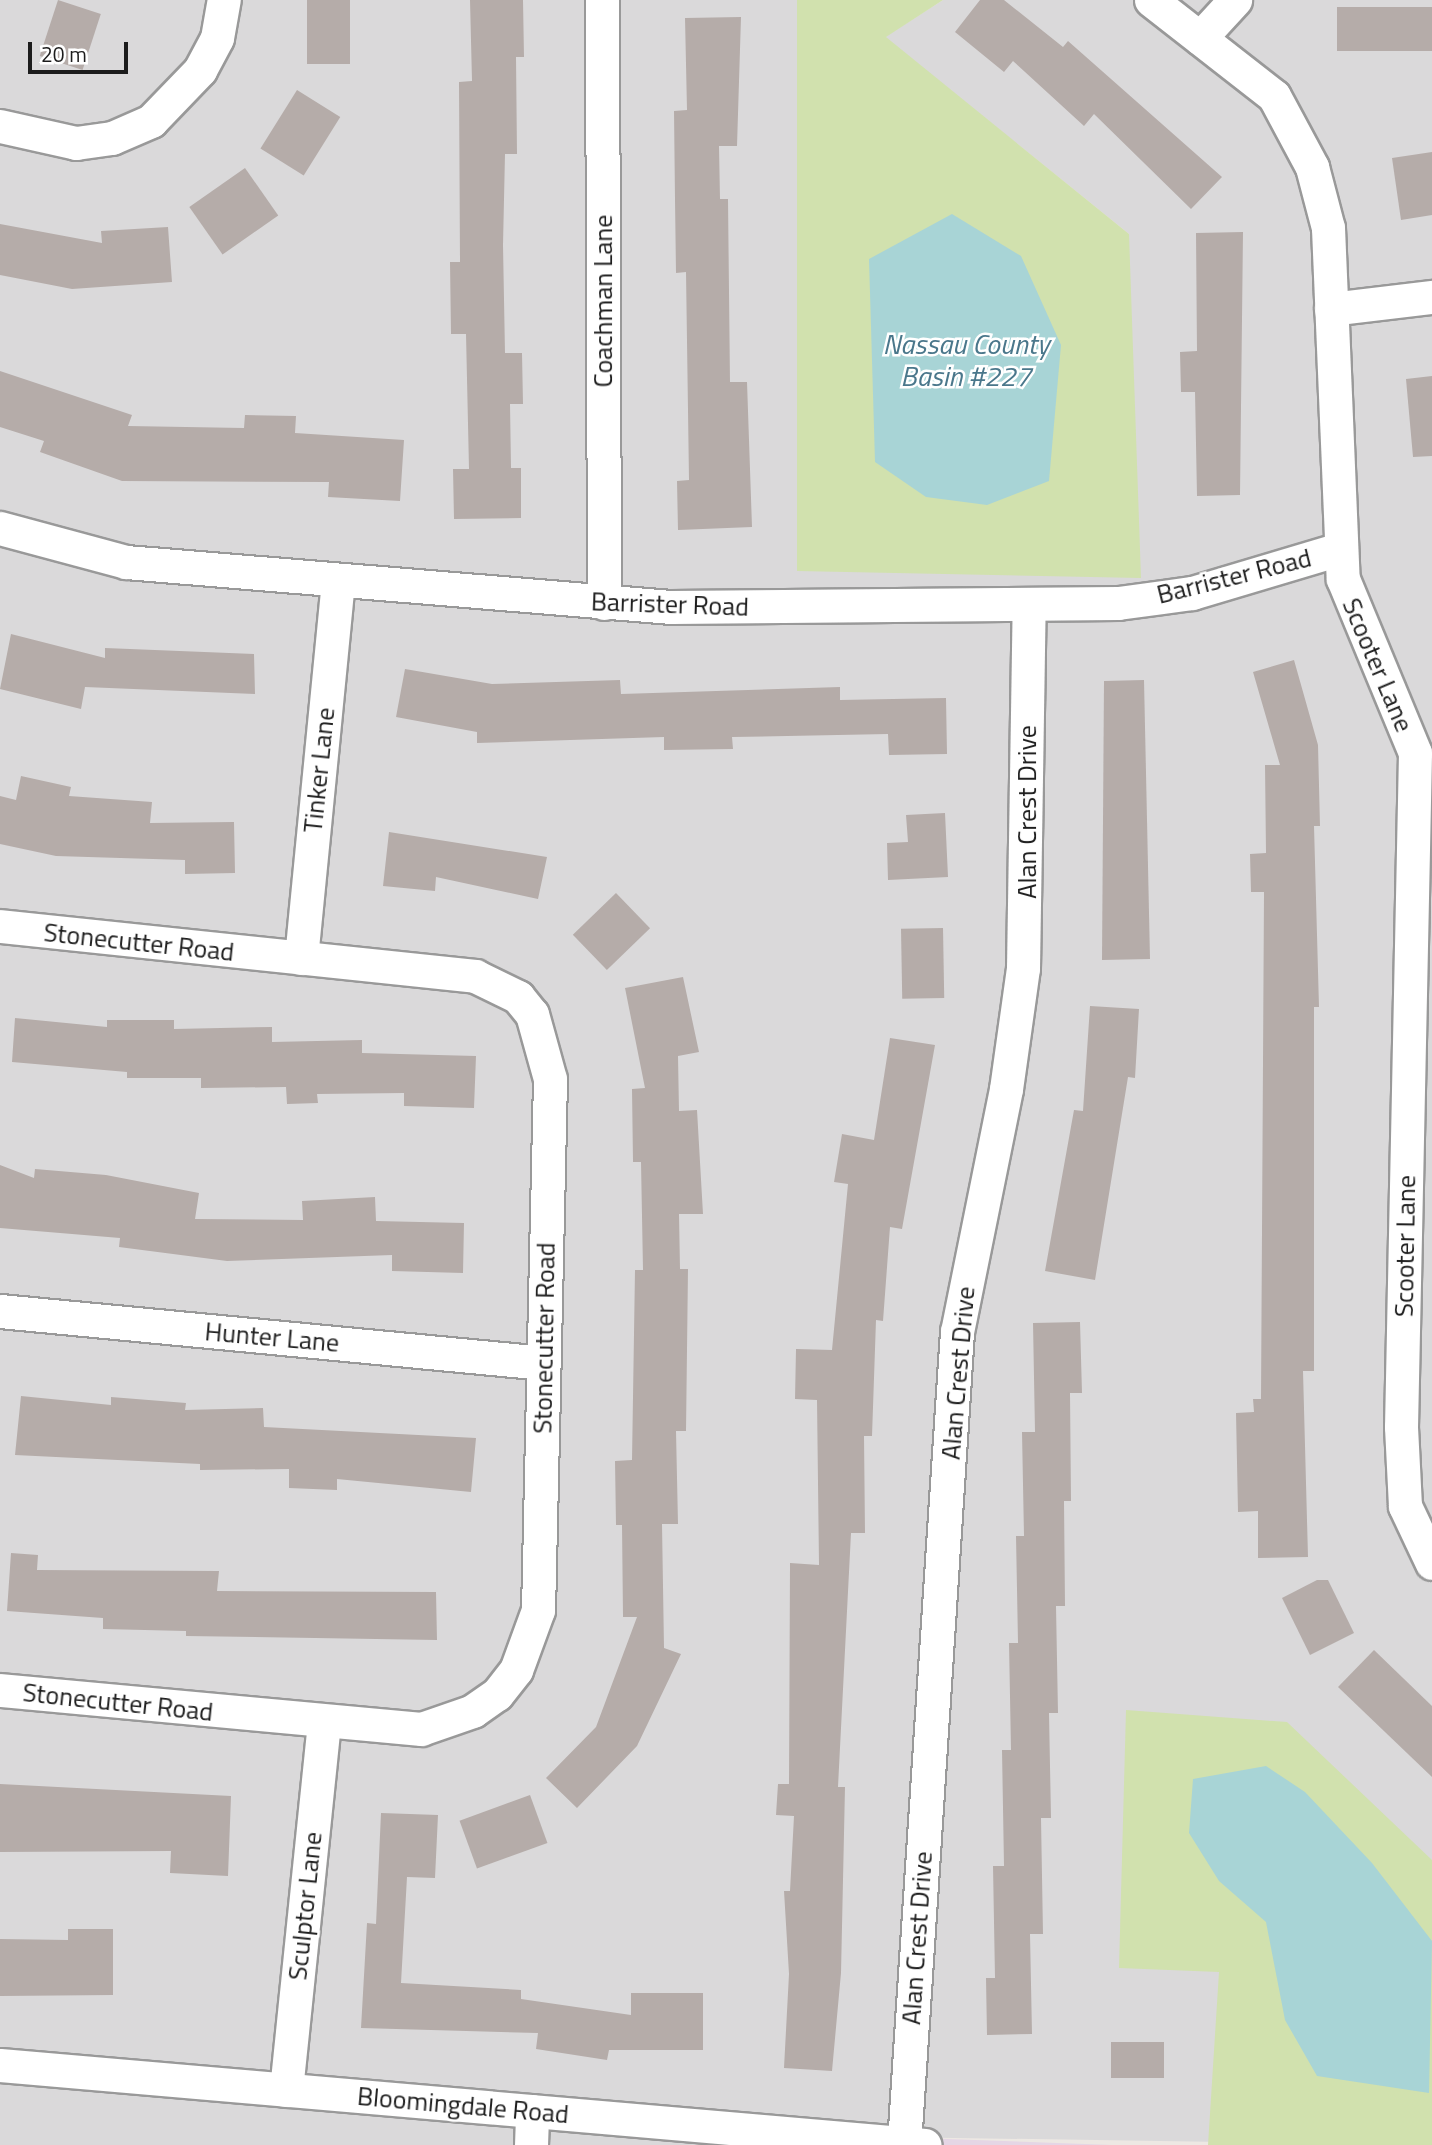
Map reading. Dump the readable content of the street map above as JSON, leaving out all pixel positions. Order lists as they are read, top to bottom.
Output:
{
  "streets": {
    "street": [
      "Coachman Lane",
      "Barrister Road",
      "Scooter Lane",
      "Tinker Lane",
      "Alan Crest Drive",
      "Stonecutter Road",
      "Hunter Lane",
      "Sculptor Lane",
      "Bloomingdale Road"
    ]
  },
  "crossings": [
    ["Coachman Lane", "Barrister Road"],
    ["Barrister Road", "Scooter Lane"],
    ["Barrister Road", "Tinker Lane"],
    ["Barrister Road", "Alan Crest Drive"],
    ["Tinker Lane", "Stonecutter Road"],
    ["Alan Crest Drive", "Bloomingdale Road"],
    ["Stonecutter Road", "Hunter Lane"],
    ["Stonecutter Road", "Sculptor Lane"],
    ["Sculptor Lane", "Bloomingdale Road"]
  ],
  "water": ["Nassau County Basin #227"],
  "scale_bar": "20 m"
}
